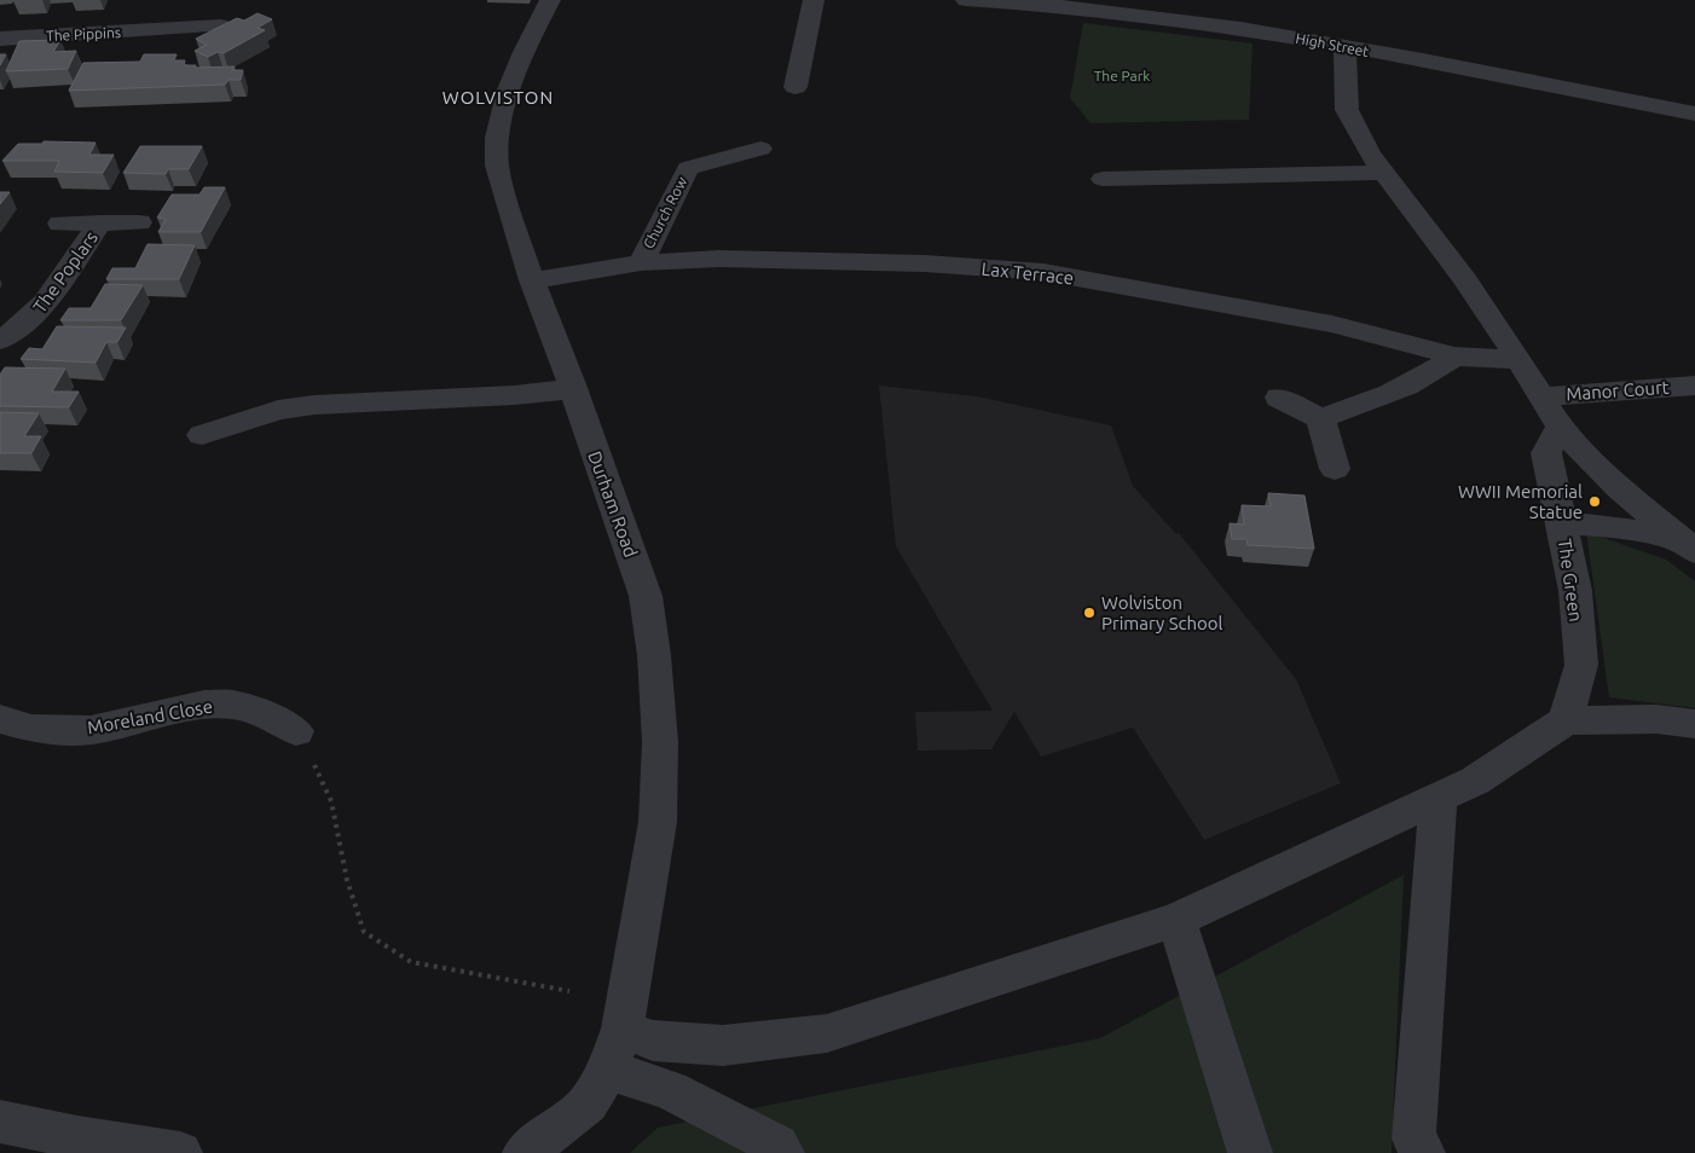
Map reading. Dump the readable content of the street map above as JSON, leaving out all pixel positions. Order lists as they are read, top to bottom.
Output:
{
  "streets": {
    "street": [
      "The Pippins",
      "High Street",
      "Church Row",
      "The Poplars",
      "Lax Terrace",
      "Manor Court",
      "Durham Road",
      "The Green",
      "Moreland Close"
    ]
  },
  "crossings": [
    ["Church Row", "Lax Terrace"],
    ["Lax Terrace", "Durham Road"]
  ],
  "districts": ["WOLVISTON"],
  "parks": ["The Park"],
  "places": ["WWII Memorial Statue", "Wolviston Primary School"]
}
